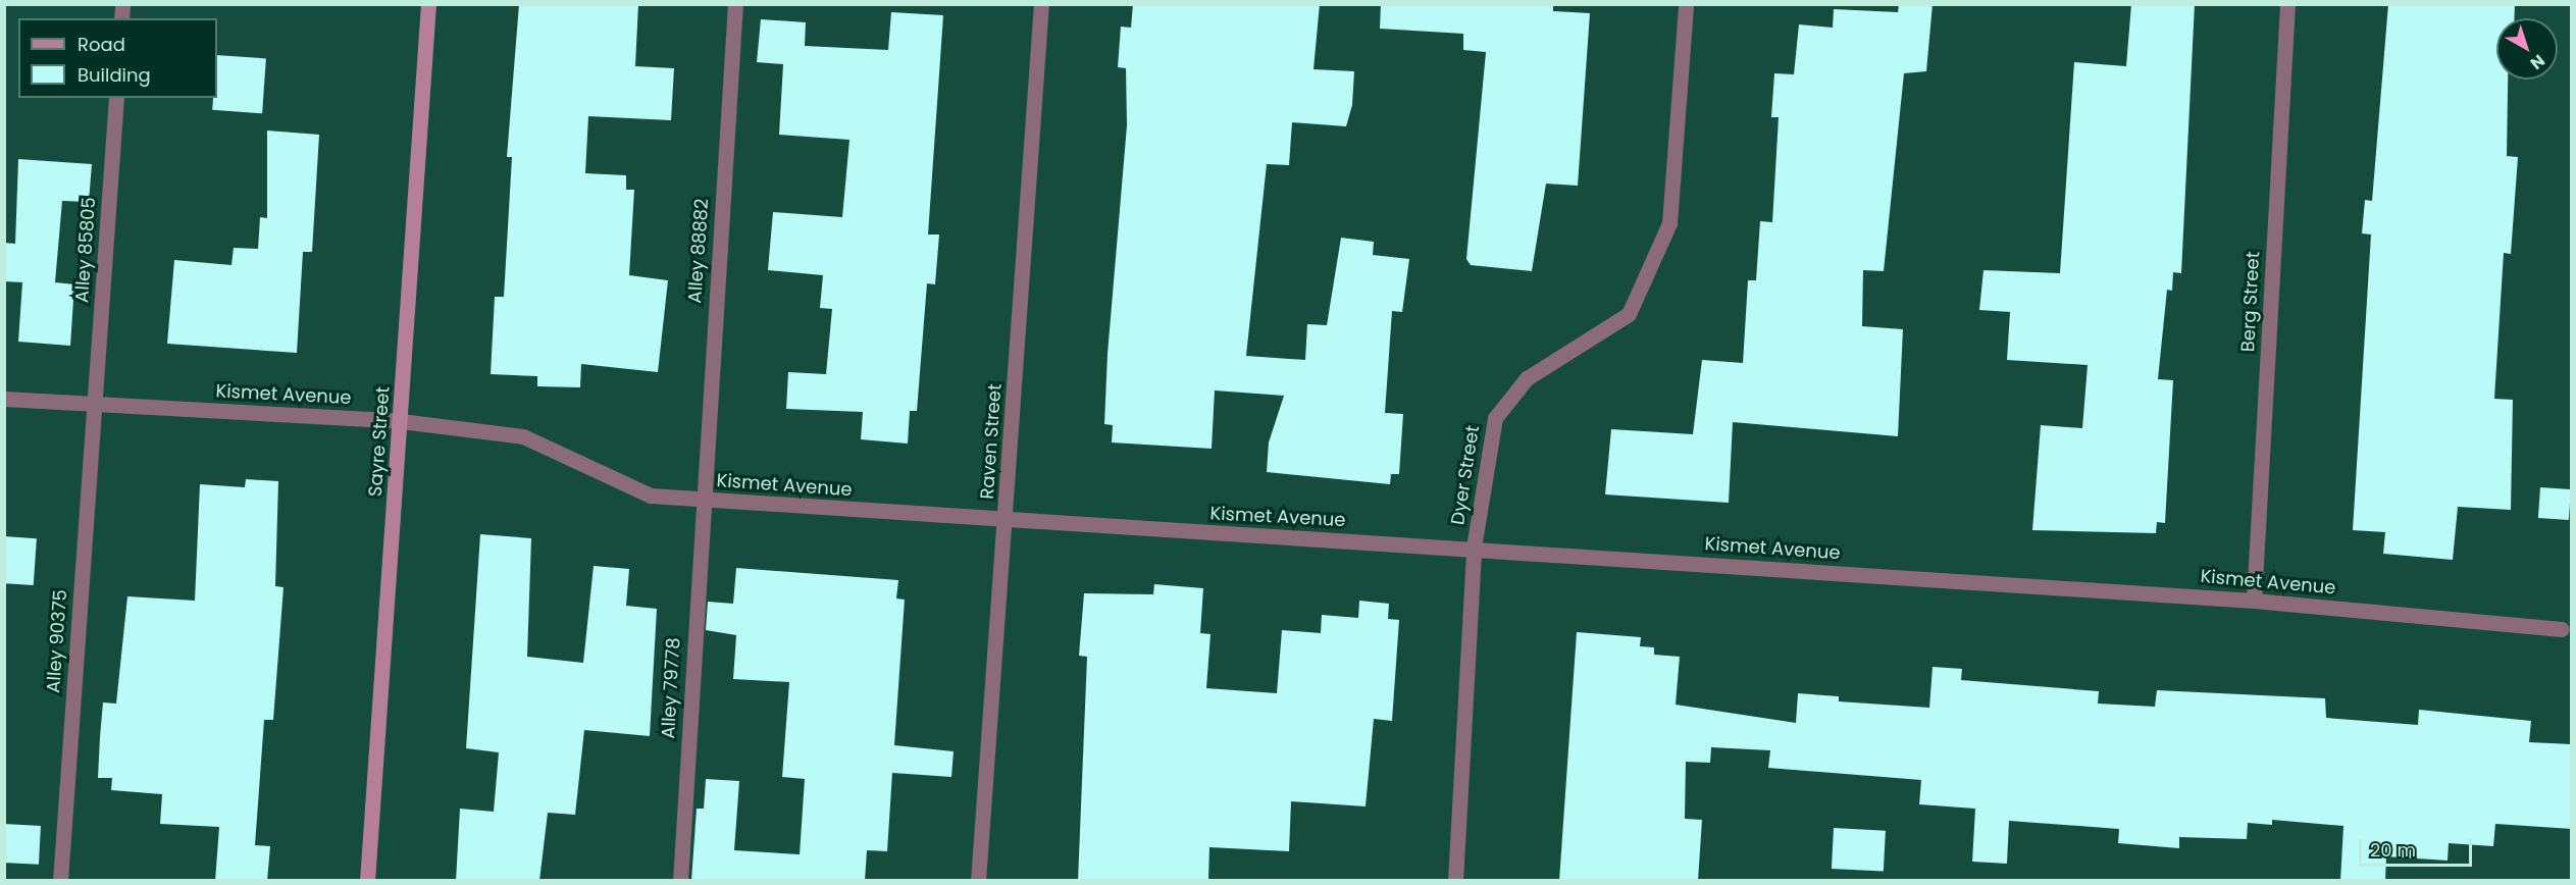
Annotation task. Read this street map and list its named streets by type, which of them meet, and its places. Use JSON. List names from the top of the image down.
{
  "streets": {
    "street": [
      "Alley 85805",
      "Alley 88882",
      "Berg Street",
      "Kismet Avenue",
      "Sayre Street",
      "Raven Street",
      "Dyer Street",
      "Alley 90375",
      "Alley 79778"
    ]
  },
  "crossings": [
    ["Alley 85805", "Kismet Avenue"],
    ["Alley 85805", "Alley 90375"],
    ["Alley 88882", "Kismet Avenue"],
    ["Alley 88882", "Alley 79778"],
    ["Berg Street", "Kismet Avenue"],
    ["Kismet Avenue", "Sayre Street"],
    ["Kismet Avenue", "Raven Street"],
    ["Kismet Avenue", "Dyer Street"],
    ["Kismet Avenue", "Alley 90375"],
    ["Kismet Avenue", "Alley 79778"]
  ],
  "legend": ["Road", "Building"],
  "scale_bar": "20 m",
  "north": "bottom right"
}
